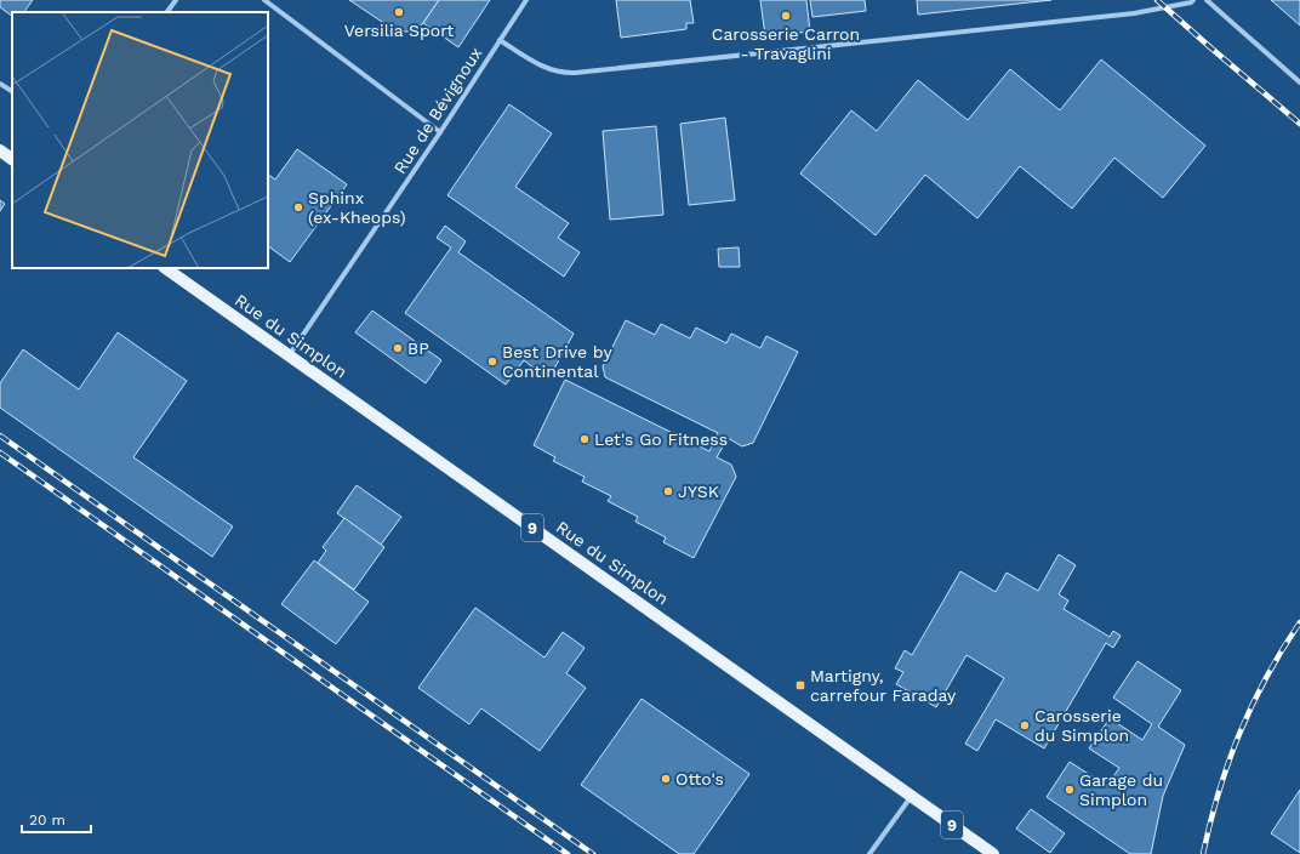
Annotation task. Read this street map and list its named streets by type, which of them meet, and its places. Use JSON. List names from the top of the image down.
{
  "streets": {
    "main road": ["Rue du Simplon", "9"],
    "street": ["Rue de Bévignoux"]
  },
  "crossings": [
    ["Rue de Bévignoux", "Rue du Simplon"]
  ],
  "places": {
    "other": [
      "Versilia Sport",
      "Carosserie Carron - Travaglini",
      "Sphinx (ex-Kheops)",
      "BP",
      "Best Drive by Continental",
      "Let's Go Fitness",
      "JYSK",
      "Carosserie du Simplon",
      "Otto's",
      "Garage du Simplon"
    ],
    "transit": ["Martigny, carrefour Faraday"]
  },
  "scale_bar": "20 m"
}
